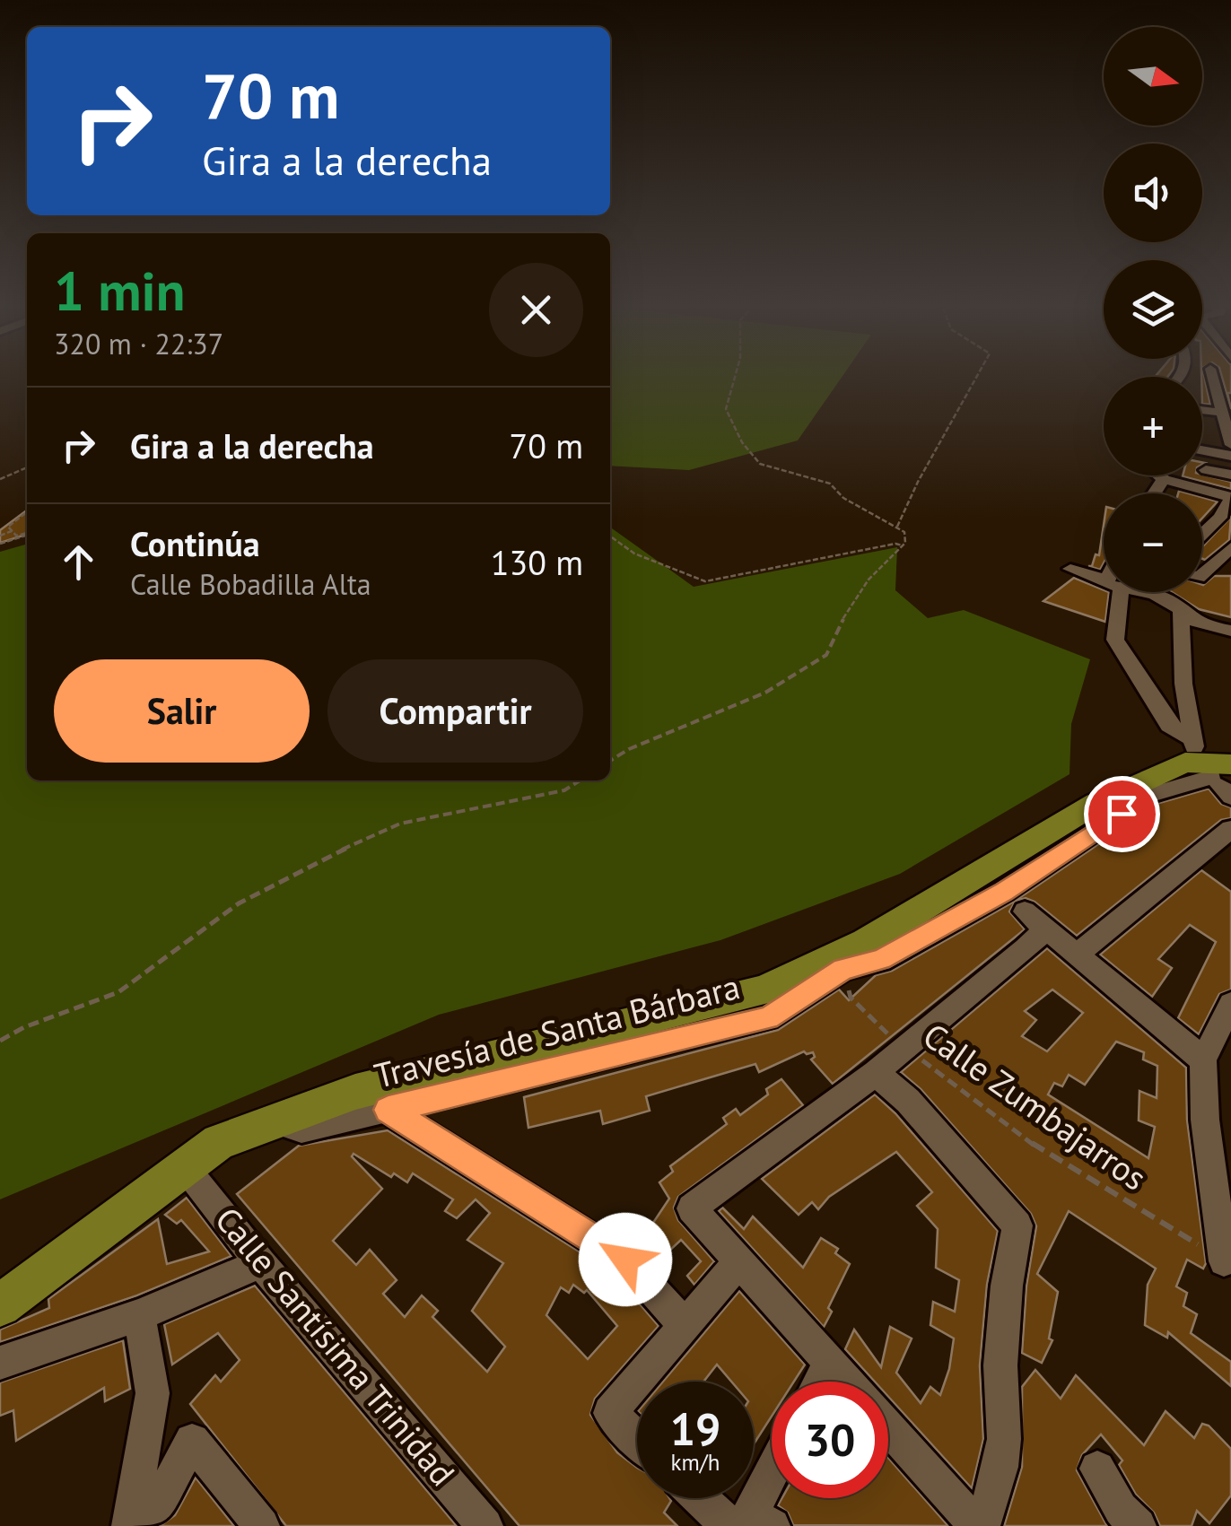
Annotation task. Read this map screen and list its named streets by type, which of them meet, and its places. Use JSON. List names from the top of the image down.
{
  "streets": {
    "street": ["Travesía de Santa Bárbara", "Calle Santísima Trinidad"],
    "path": ["Calle Zumbajarros"]
  },
  "crossings": [
    ["Travesía de Santa Bárbara", "Calle Zumbajarros"]
  ],
  "north": "right",
  "page": {
    "map_buttons": ["+", "−"],
    "turn": ["70 m", "Gira a la derecha"],
    "heading": ["1 min", "320 m · 22:37"],
    "list": [
      {
        "name": "Gira a la derecha",
        "value": "70 m"
      },
      {
        "name": "Continúa",
        "note": "Calle Bobadilla Alta",
        "value": "130 m"
      }
    ],
    "buttons": ["Salir", "Compartir"],
    "speed": "19 km/h",
    "limit": "30"
  }
}
